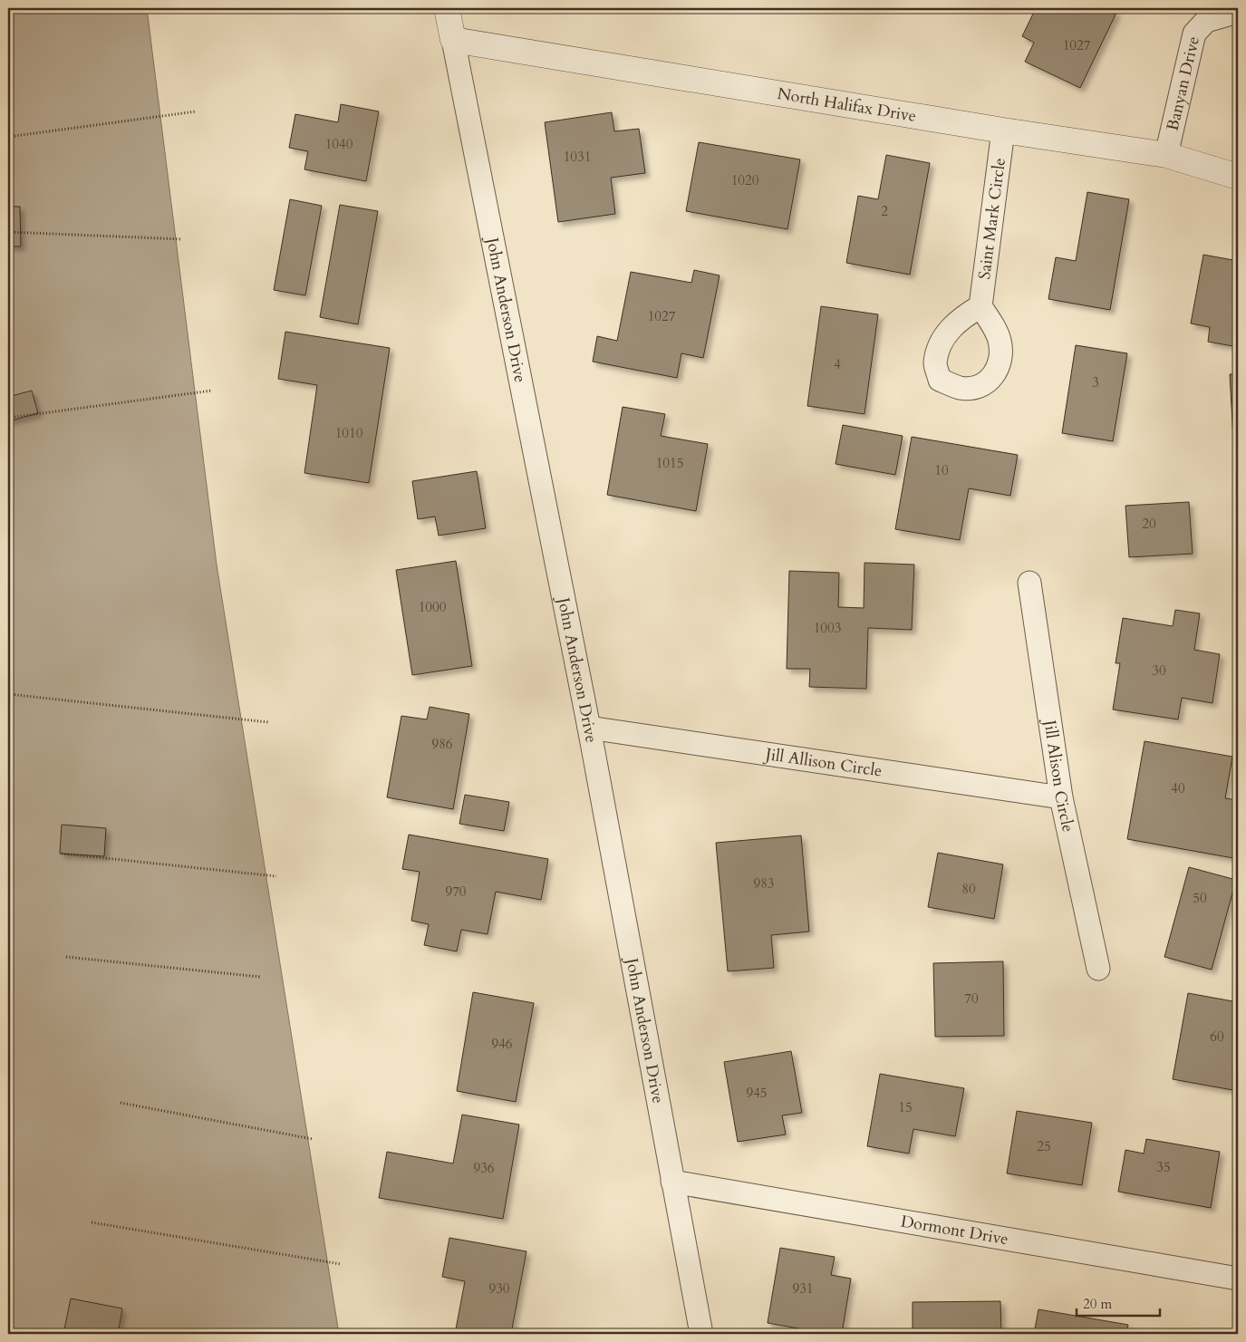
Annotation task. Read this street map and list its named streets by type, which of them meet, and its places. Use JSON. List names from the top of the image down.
{
  "streets": {
    "street": [
      "Banyan Drive",
      "North Halifax Drive",
      "Saint Mark Circle",
      "John Anderson Drive",
      "Jill Allison Circle",
      "Jill Alison Circle",
      "Dormont Drive"
    ]
  },
  "crossings": [
    ["Banyan Drive", "North Halifax Drive"],
    ["North Halifax Drive", "Saint Mark Circle"],
    ["North Halifax Drive", "John Anderson Drive"],
    ["John Anderson Drive", "Jill Allison Circle"],
    ["John Anderson Drive", "Dormont Drive"],
    ["Jill Allison Circle", "Jill Alison Circle"]
  ],
  "house_numbers": [
    "1027",
    "1040",
    "1031",
    "1020",
    "2",
    "1027",
    "4",
    "3",
    "1010",
    "1015",
    "10",
    "20",
    "1000",
    "1003",
    "30",
    "986",
    "40",
    "983",
    "80",
    "970",
    "50",
    "70",
    "60",
    "946",
    "945",
    "15",
    "25",
    "35",
    "936",
    "930",
    "931"
  ],
  "scale_bar": "20 m"
}
